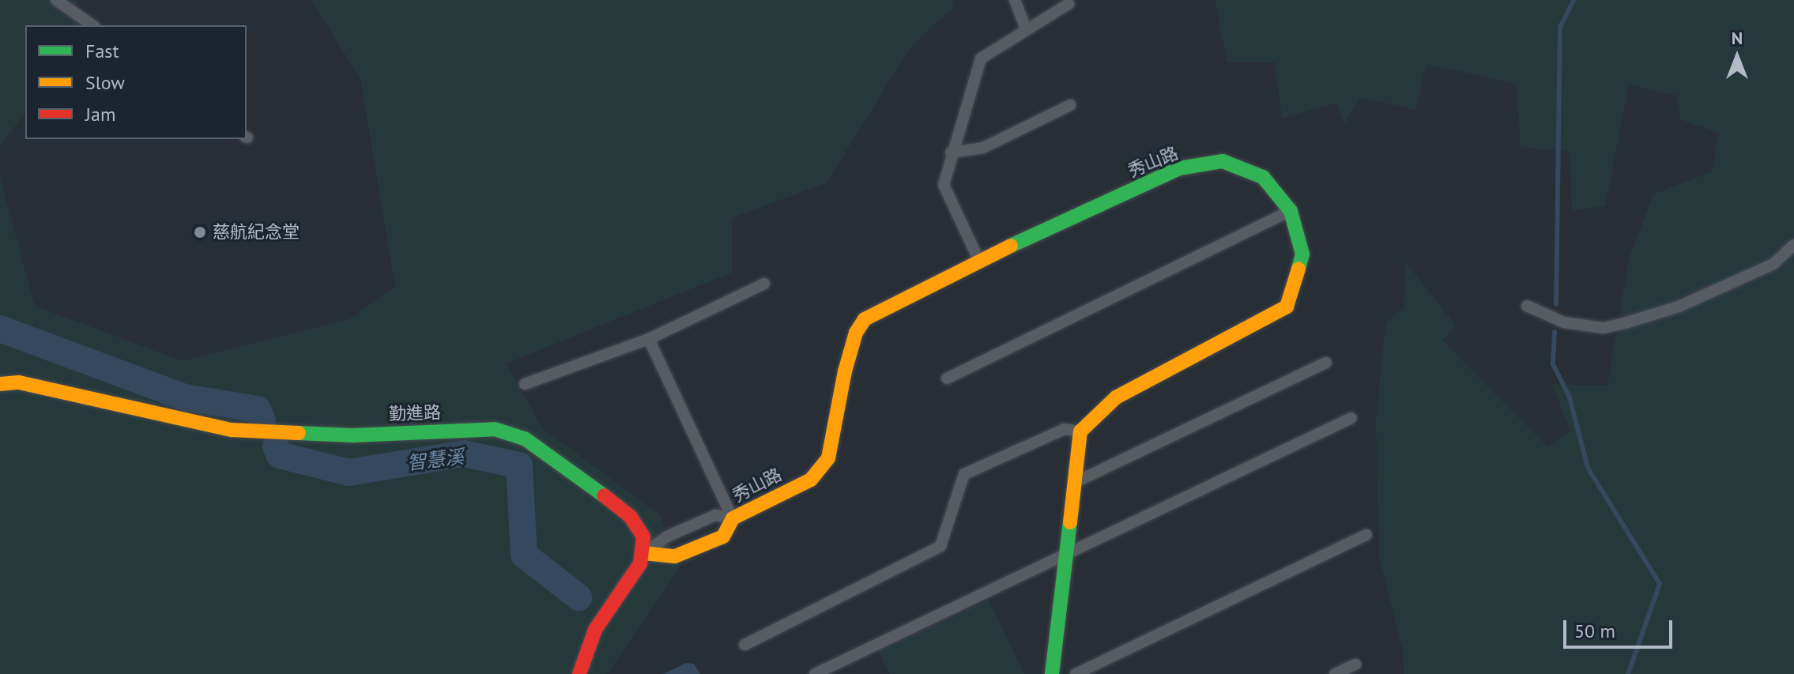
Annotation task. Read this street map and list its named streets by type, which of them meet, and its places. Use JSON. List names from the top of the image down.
{
  "streets": {
    "street": ["秀山路", "勤進路"]
  },
  "crossings": [
    ["秀山路", "勤進路"]
  ],
  "water": ["智慧溪"],
  "places": ["慈航紀念堂"],
  "legend": ["Fast", "Slow", "Jam"],
  "scale_bar": "50 m",
  "north": "top"
}
